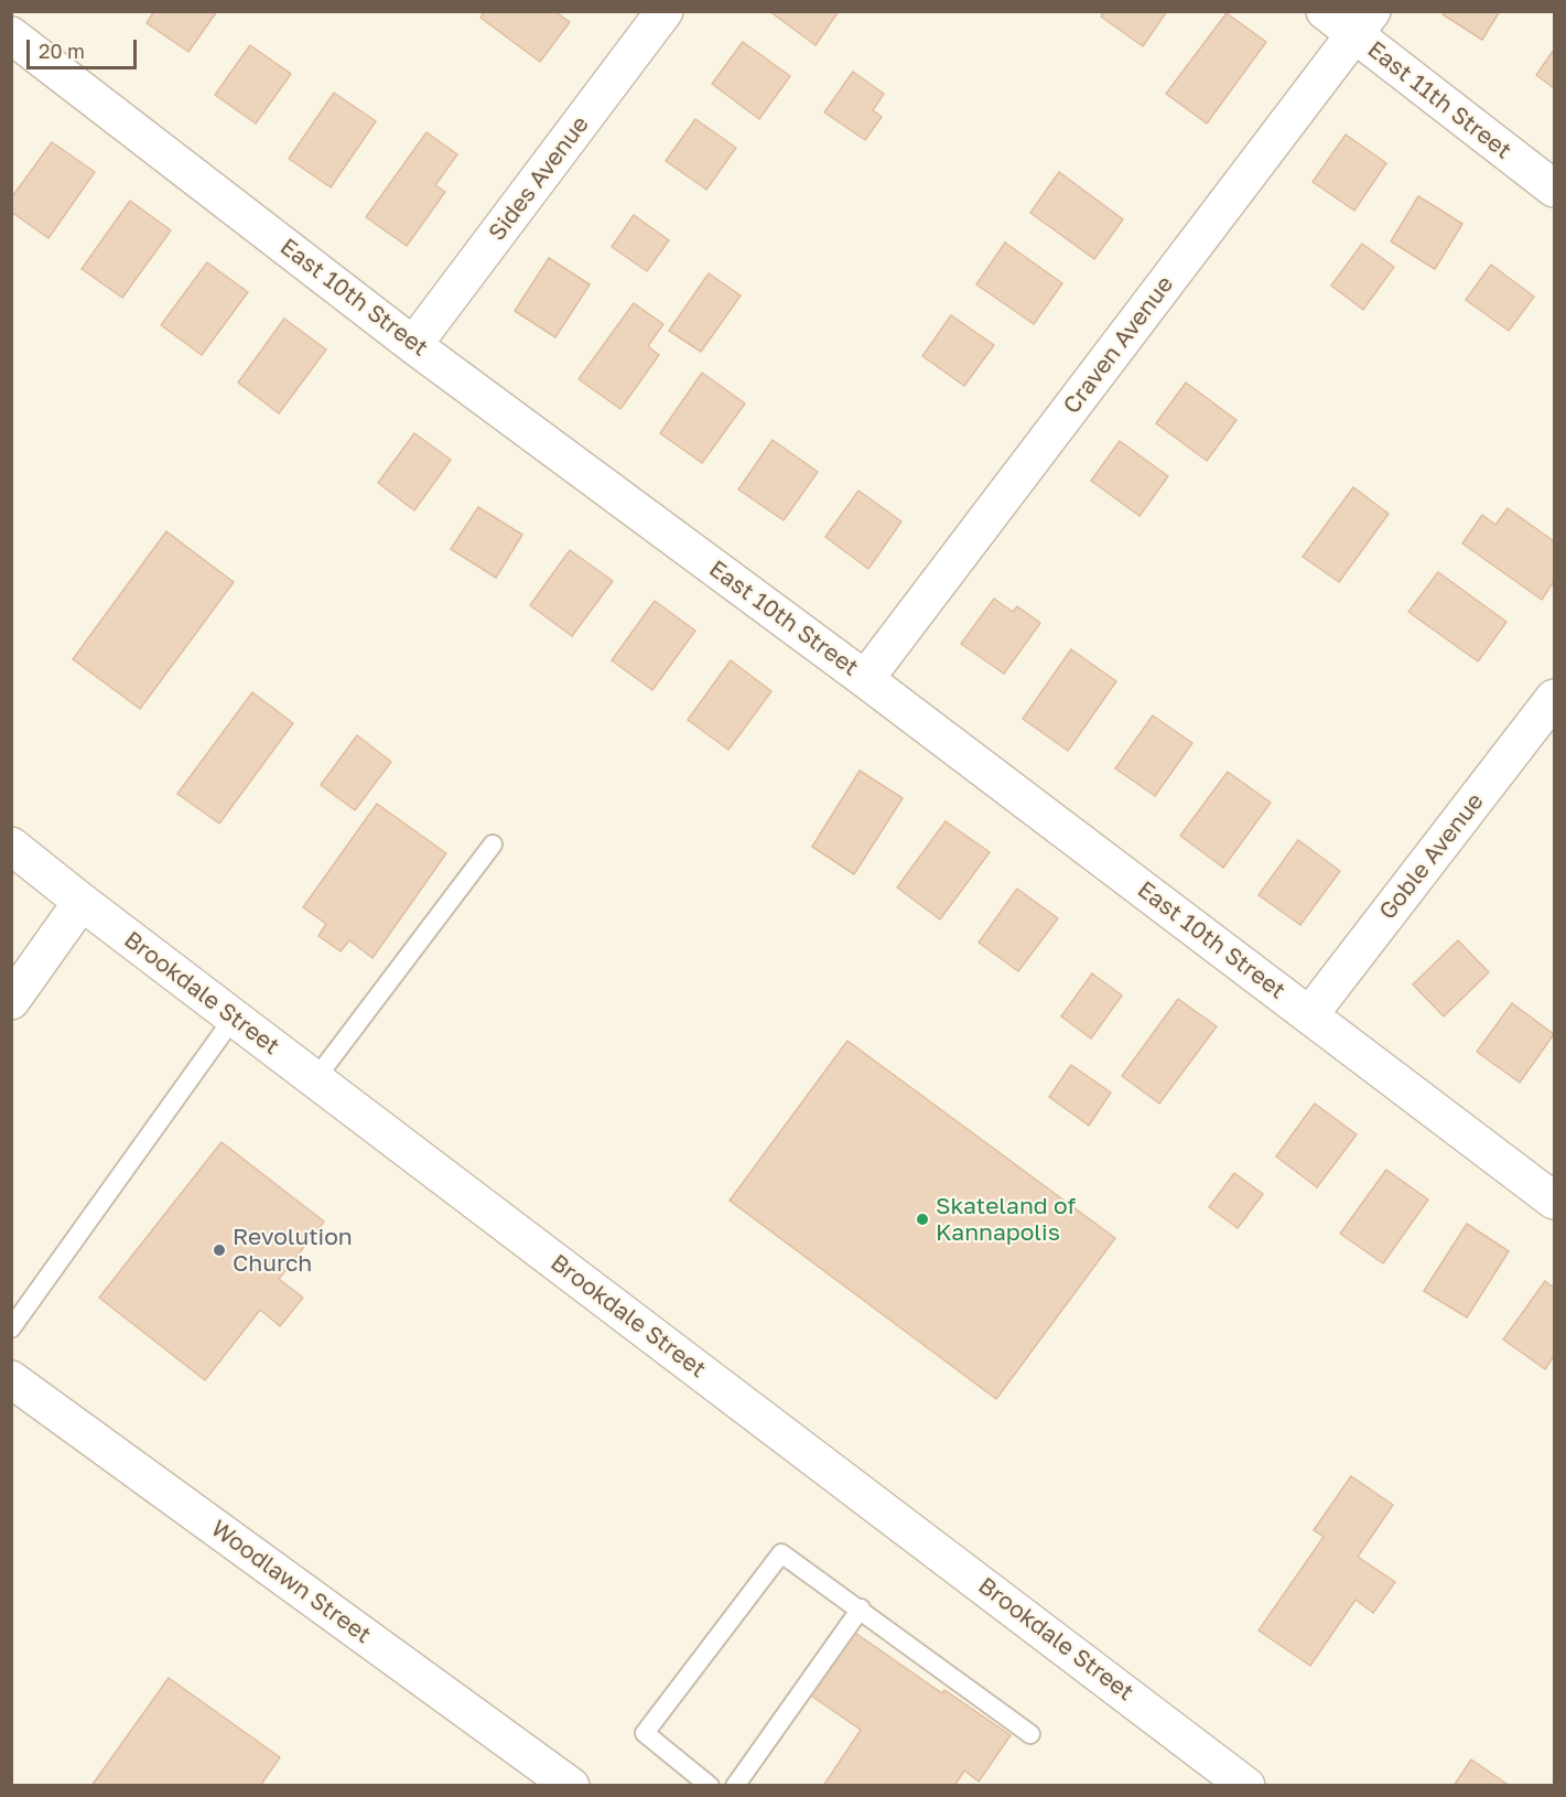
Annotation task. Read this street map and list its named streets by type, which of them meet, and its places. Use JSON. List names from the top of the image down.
{
  "streets": {
    "street": [
      "East 11th Street",
      "Sides Avenue",
      "East 10th Street",
      "Craven Avenue",
      "Goble Avenue",
      "Brookdale Street",
      "Woodlawn Street"
    ]
  },
  "crossings": [
    ["East 11th Street", "Craven Avenue"],
    ["Sides Avenue", "East 10th Street"],
    ["East 10th Street", "Craven Avenue"],
    ["East 10th Street", "Goble Avenue"]
  ],
  "places": ["Skateland of Kannapolis", "Revolution Church"],
  "scale_bar": "20 m"
}
